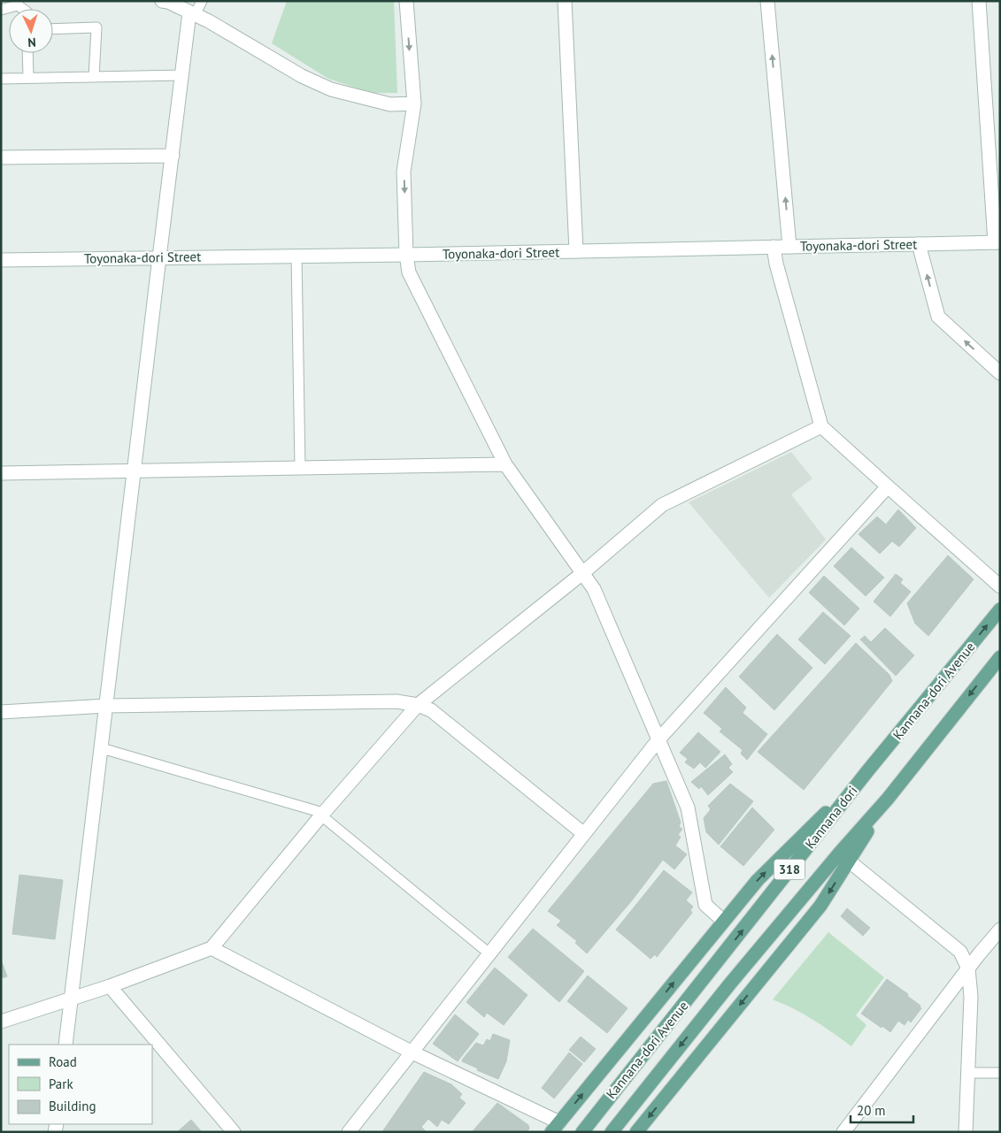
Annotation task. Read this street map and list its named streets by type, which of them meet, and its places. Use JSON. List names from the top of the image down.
{
  "streets": {
    "main road": ["Kannana-dori Avenue", "Kannana dori", "318"],
    "street": ["Toyonaka-dori Street"]
  },
  "crossings": [
    ["Kannana-dori Avenue", "Kannana dori"],
    ["Kannana-dori Avenue", "318"]
  ],
  "legend": ["Road", "Park", "Building"],
  "scale_bar": "20 m",
  "north": "bottom"
}
